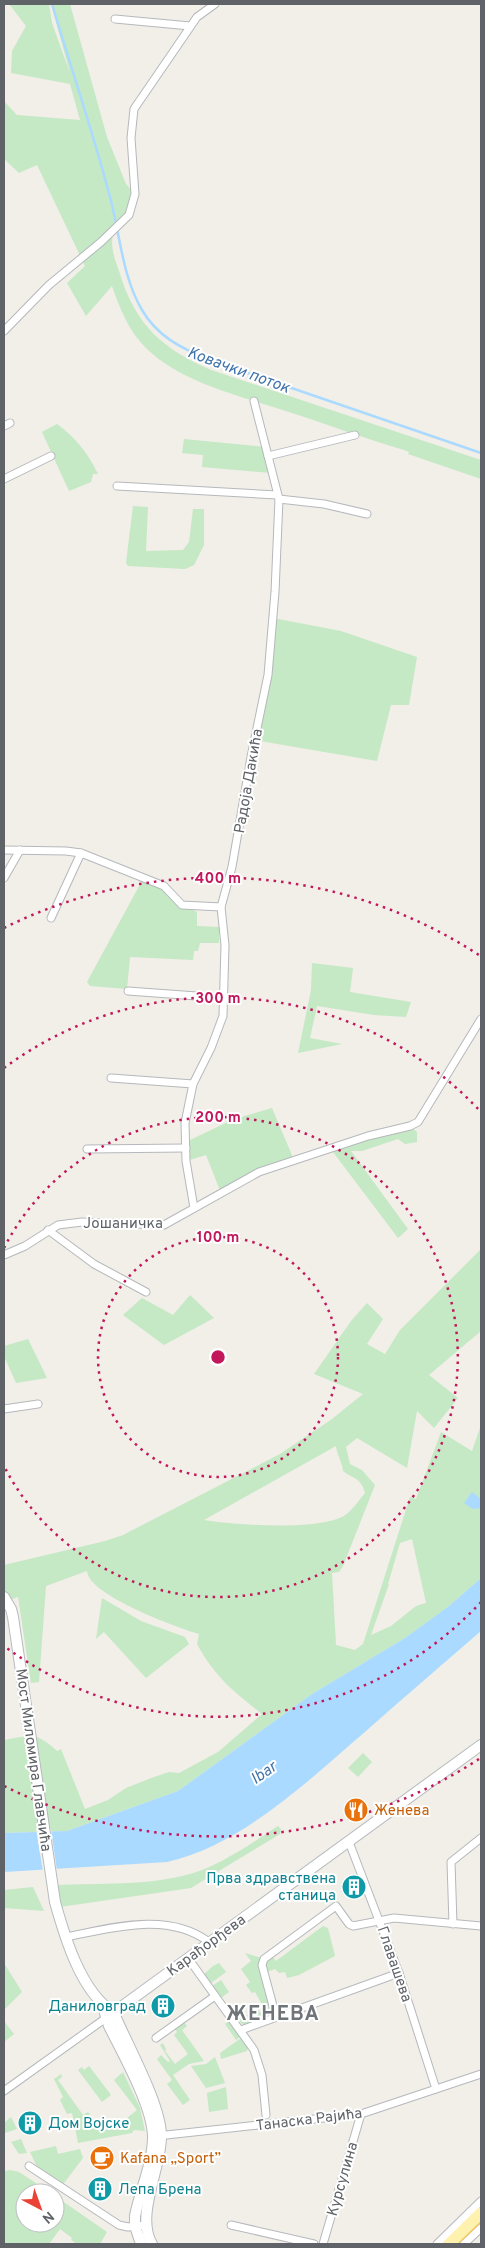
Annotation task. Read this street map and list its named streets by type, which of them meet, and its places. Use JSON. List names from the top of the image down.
{
  "streets": {
    "street": [
      "Радоја Дакића",
      "Јошаничка",
      "Мост Миломира Главчића",
      "Карађорђева",
      "Главашева",
      "Танаска Рајића",
      "Курсулина"
    ]
  },
  "crossings": [
    ["Мост Миломира Главчића", "Карађорђева"],
    ["Карађорђева", "Главашева"],
    ["Главашева", "Танаска Рајића"],
    ["Танаска Рајића", "Курсулина"]
  ],
  "districts": ["ЖЕНЕВА"],
  "water": ["Ковачки поток", "Ibar"],
  "places": {
    "restaurant": ["Женева"],
    "building": [
      "Прва здравствена станица",
      "Даниловград",
      "Дом Војске",
      "Лепа Брена"
    ],
    "cafe": ["Kafana „Sport”"]
  },
  "north": "bottom right",
  "rings": [
    "400 m",
    "300 m",
    "200 m",
    "100 m"
  ]
}
